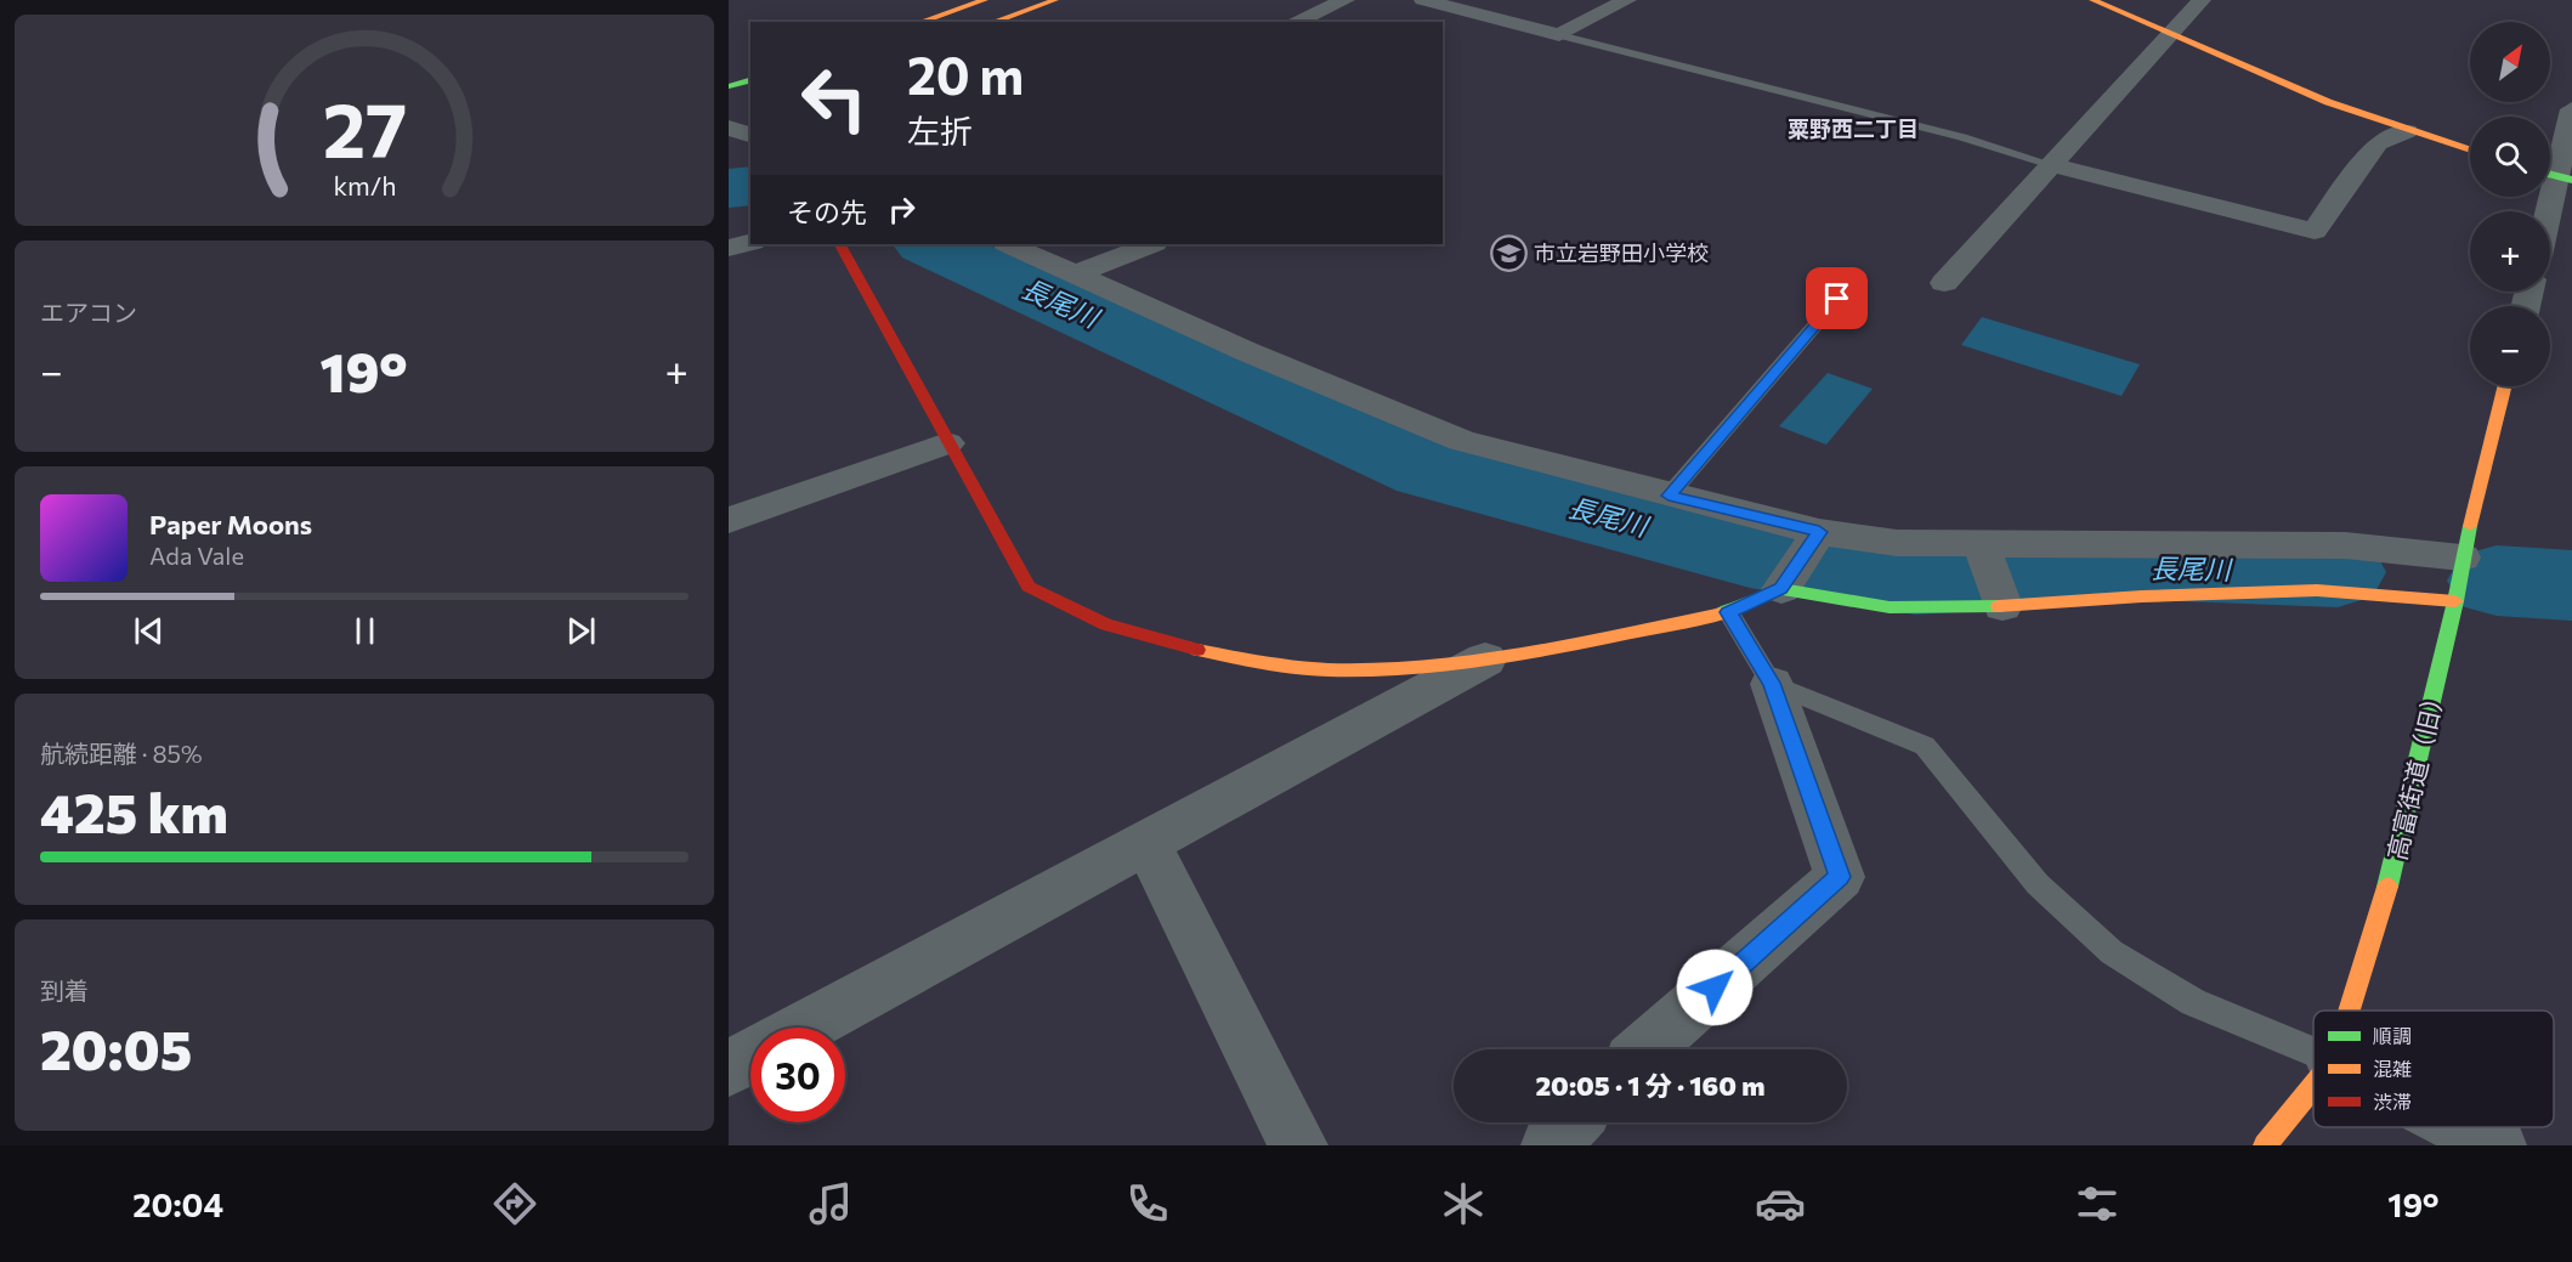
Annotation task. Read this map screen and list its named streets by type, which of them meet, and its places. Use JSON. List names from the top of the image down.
{
  "streets": {
    "main road": ["高富街道（旧）"]
  },
  "districts": ["粟野西二丁目"],
  "water": ["長尾川"],
  "places": {
    "school or university": ["市立岩野田小学校"]
  },
  "legend": ["順調", "混雑", "渋滞"],
  "north": "top right",
  "page": {
    "map_buttons": ["+", "−"],
    "turn": ["20 m", "左折"],
    "then": "その先",
    "tile": [
      "エアコン",
      ["航続距離 · 85%", "425 km"],
      ["到着", "20:05"]
    ],
    "heat": ["−", "19°", "+"],
    "song": ["Paper Moons", "Ada Vale"],
    "limit": "30",
    "trip": "20:05 · 1 分 · 160 m",
    "tabs": ["20:04", "19°"],
    "gauge": ["27", "km/h"]
  }
}
